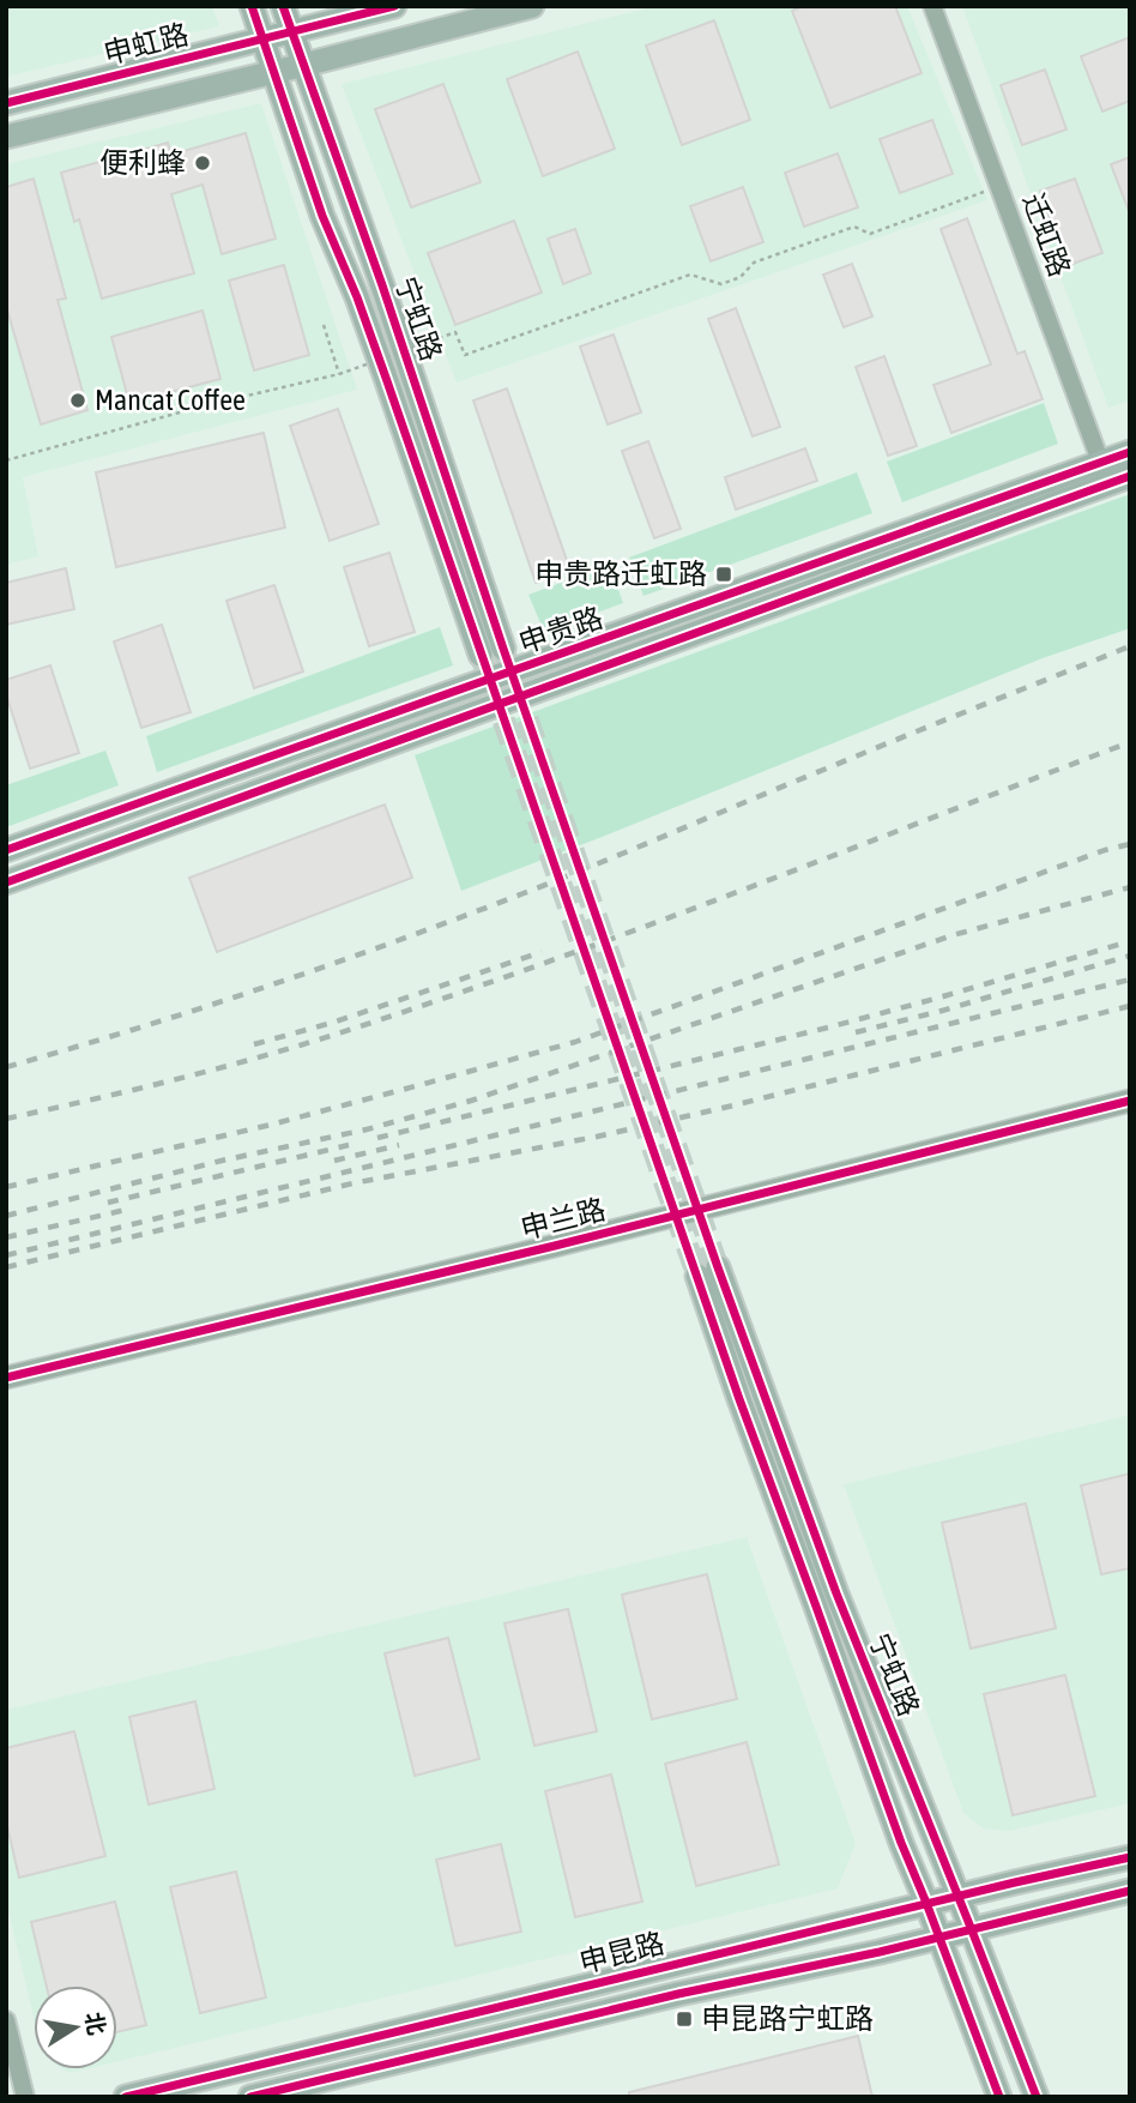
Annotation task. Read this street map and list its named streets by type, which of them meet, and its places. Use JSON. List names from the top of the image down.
{
  "streets": {
    "main road": [
      "申虹路",
      "宁虹路",
      "申贵路",
      "申昆路"
    ],
    "street": ["迁虹路", "申兰路"]
  },
  "crossings": [
    ["申虹路", "宁虹路"],
    ["迁虹路", "申贵路"],
    ["宁虹路", "申昆路"]
  ],
  "places": {
    "other": ["便利蜂", "Mancat Coffee"],
    "transit": ["申贵路迁虹路", "申昆路宁虹路"]
  },
  "north": "right"
}
